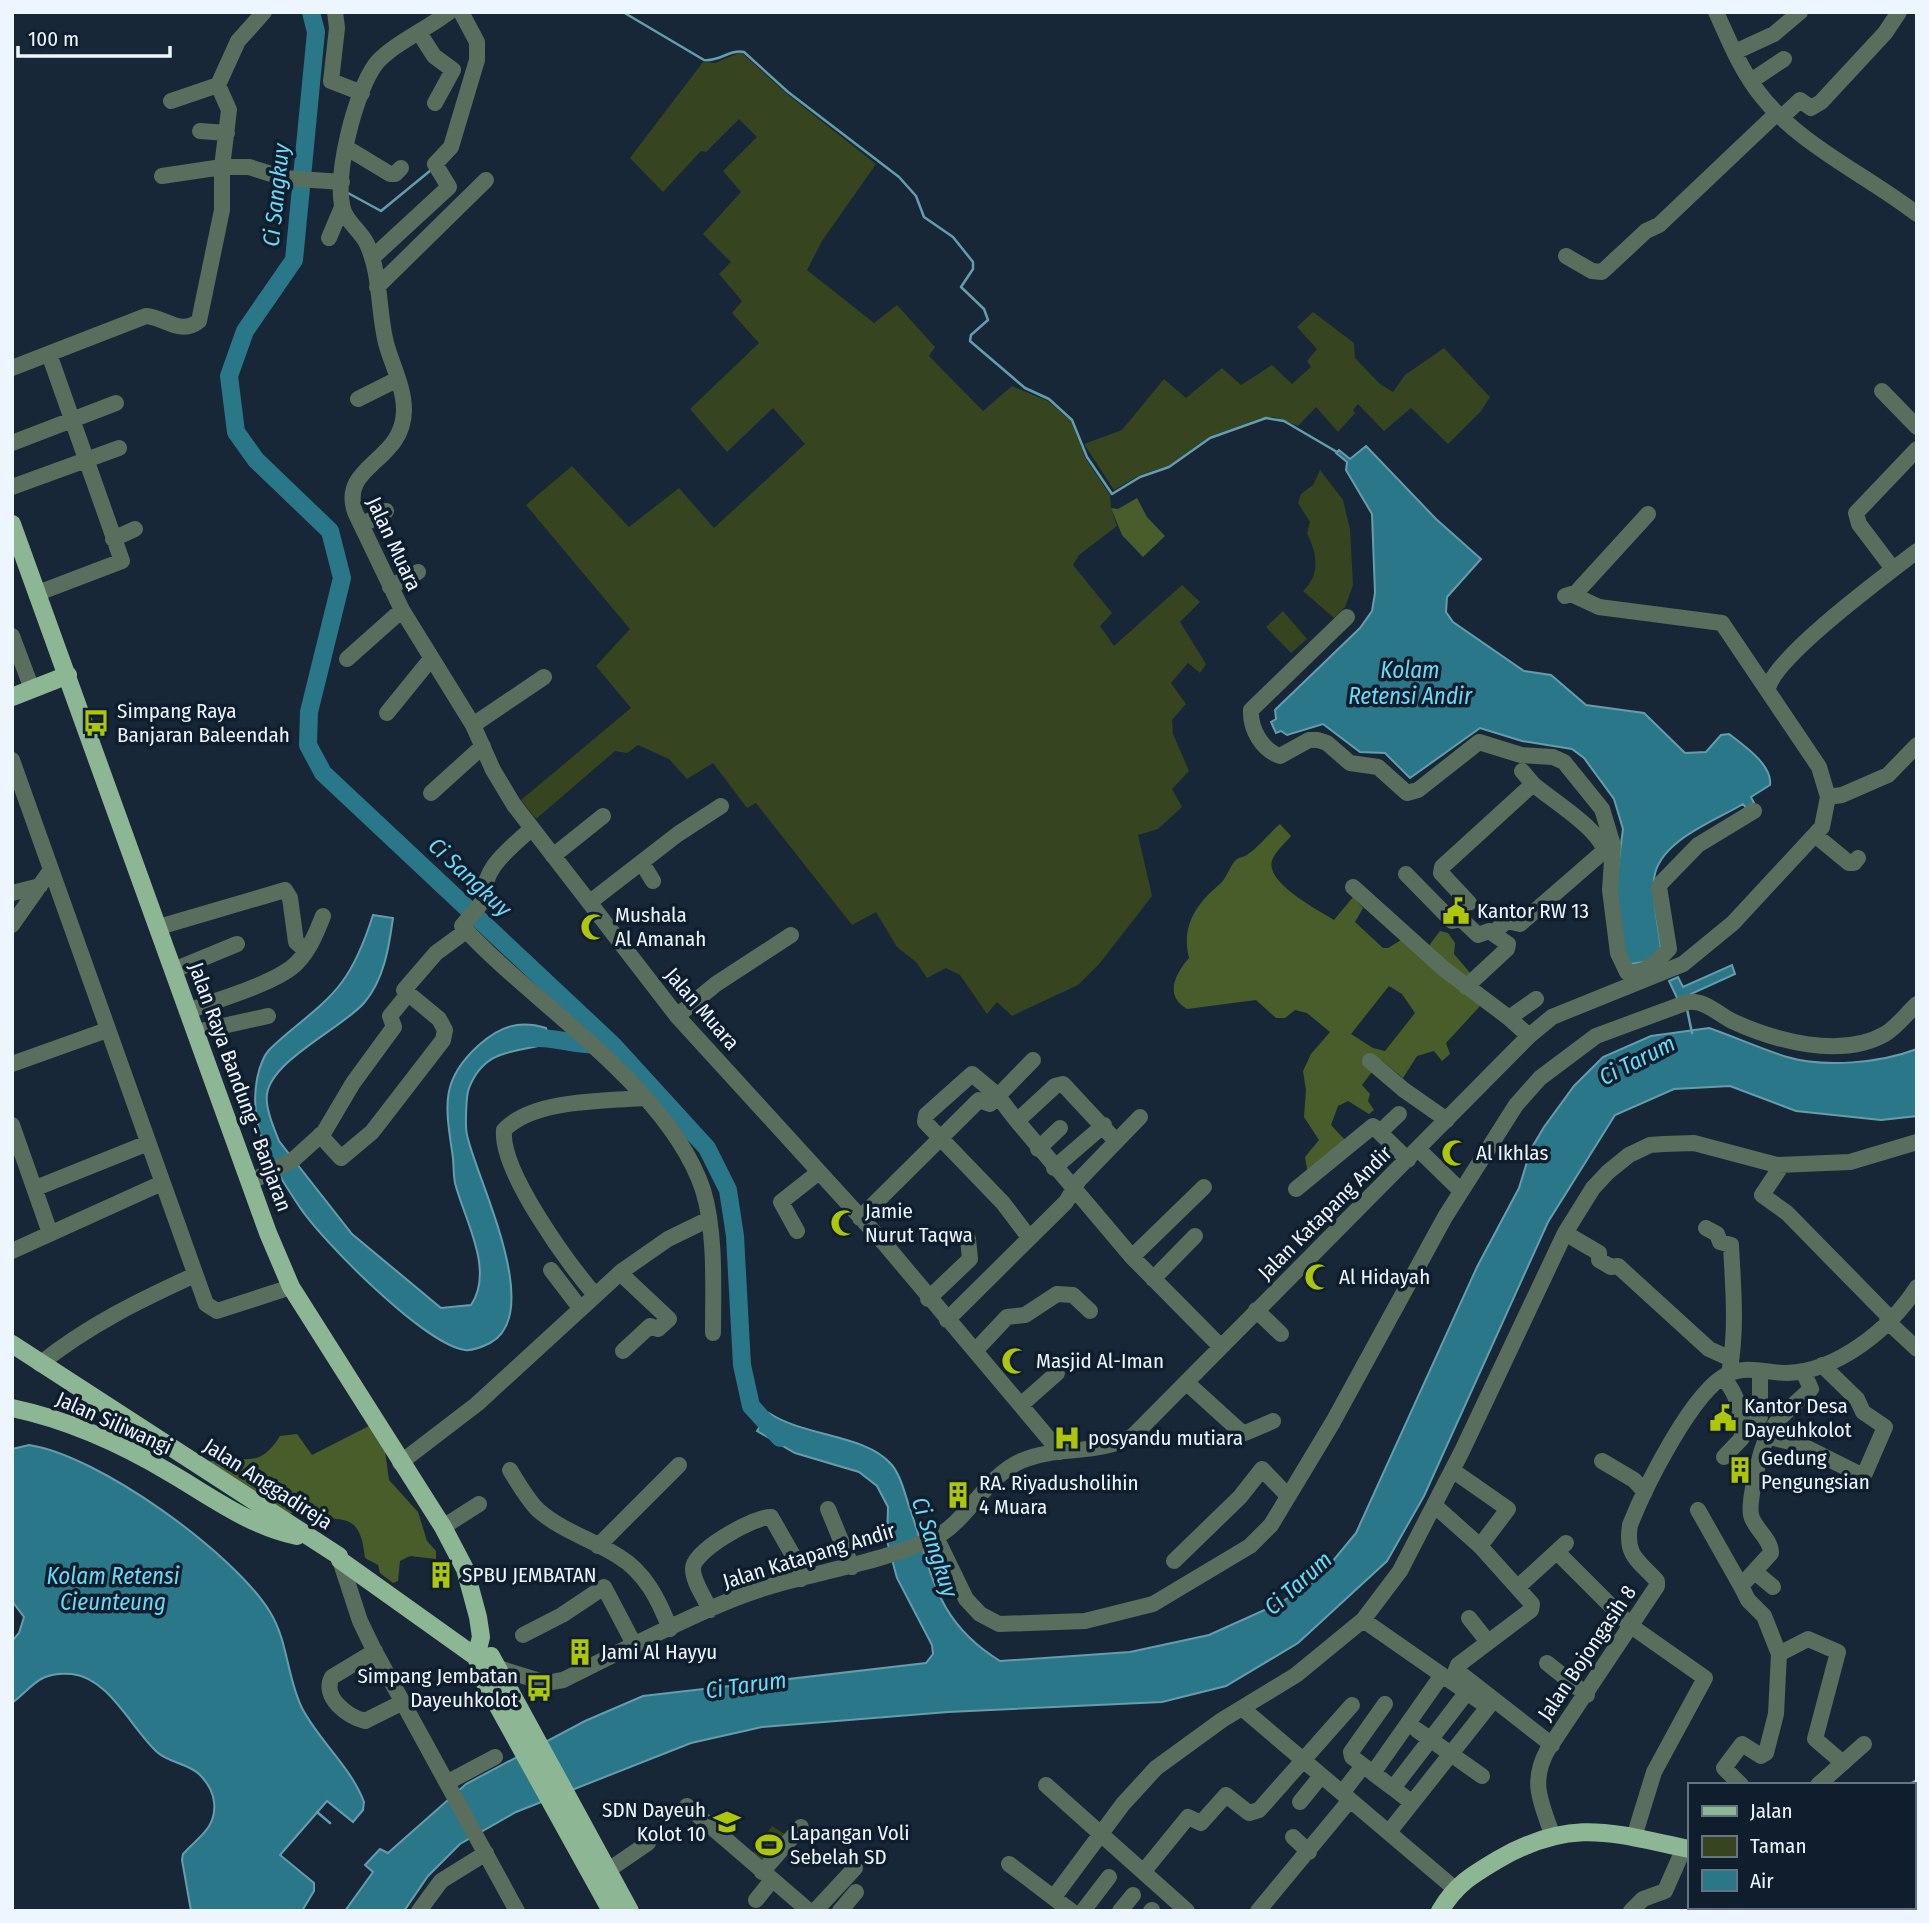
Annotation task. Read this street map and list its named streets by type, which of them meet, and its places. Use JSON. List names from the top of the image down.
{
  "streets": {
    "main road": ["Jalan Raya Bandung - Banjaran", "Jalan Siliwangi", "Jalan Anggadireja"],
    "street": ["Jalan Muara", "Jalan Katapang Andir", "Jalan Bojongasih 8"]
  },
  "crossings": [
    ["Jalan Muara", "Jalan Katapang Andir"],
    ["Jalan Raya Bandung - Banjaran", "Jalan Katapang Andir"],
    ["Jalan Raya Bandung - Banjaran", "Jalan Anggadireja"],
    ["Jalan Katapang Andir", "Jalan Anggadireja"],
    ["Jalan Siliwangi", "Jalan Anggadireja"]
  ],
  "water": [
    "Ci Sangkuy",
    "Kolam Retensi Andir",
    "Ci Tarum",
    "Kolam Retensi Cieunteung"
  ],
  "places": {
    "bus stop": ["Simpang Raya Banjaran Baleendah", "Simpang Jembatan Dayeuhkolot"],
    "public building": ["Kantor RW 13", "Kantor Desa Dayeuhkolot"],
    "mosque": [
      "Mushala Al Amanah",
      "Al Ikhlas",
      "Jamie Nurut Taqwa",
      "Al Hidayah",
      "Masjid Al-Iman"
    ],
    "hospital": ["posyandu mutiara"],
    "building": [
      "Gedung Pengungsian",
      "RA. Riyadusholihin 4 Muara",
      "SPBU JEMBATAN",
      "Jami Al Hayyu"
    ],
    "school or university": ["SDN Dayeuh Kolot 10"],
    "sports": ["Lapangan Voli Sebelah SD"]
  },
  "legend": ["Jalan", "Taman", "Air"],
  "scale_bar": "100 m"
}
